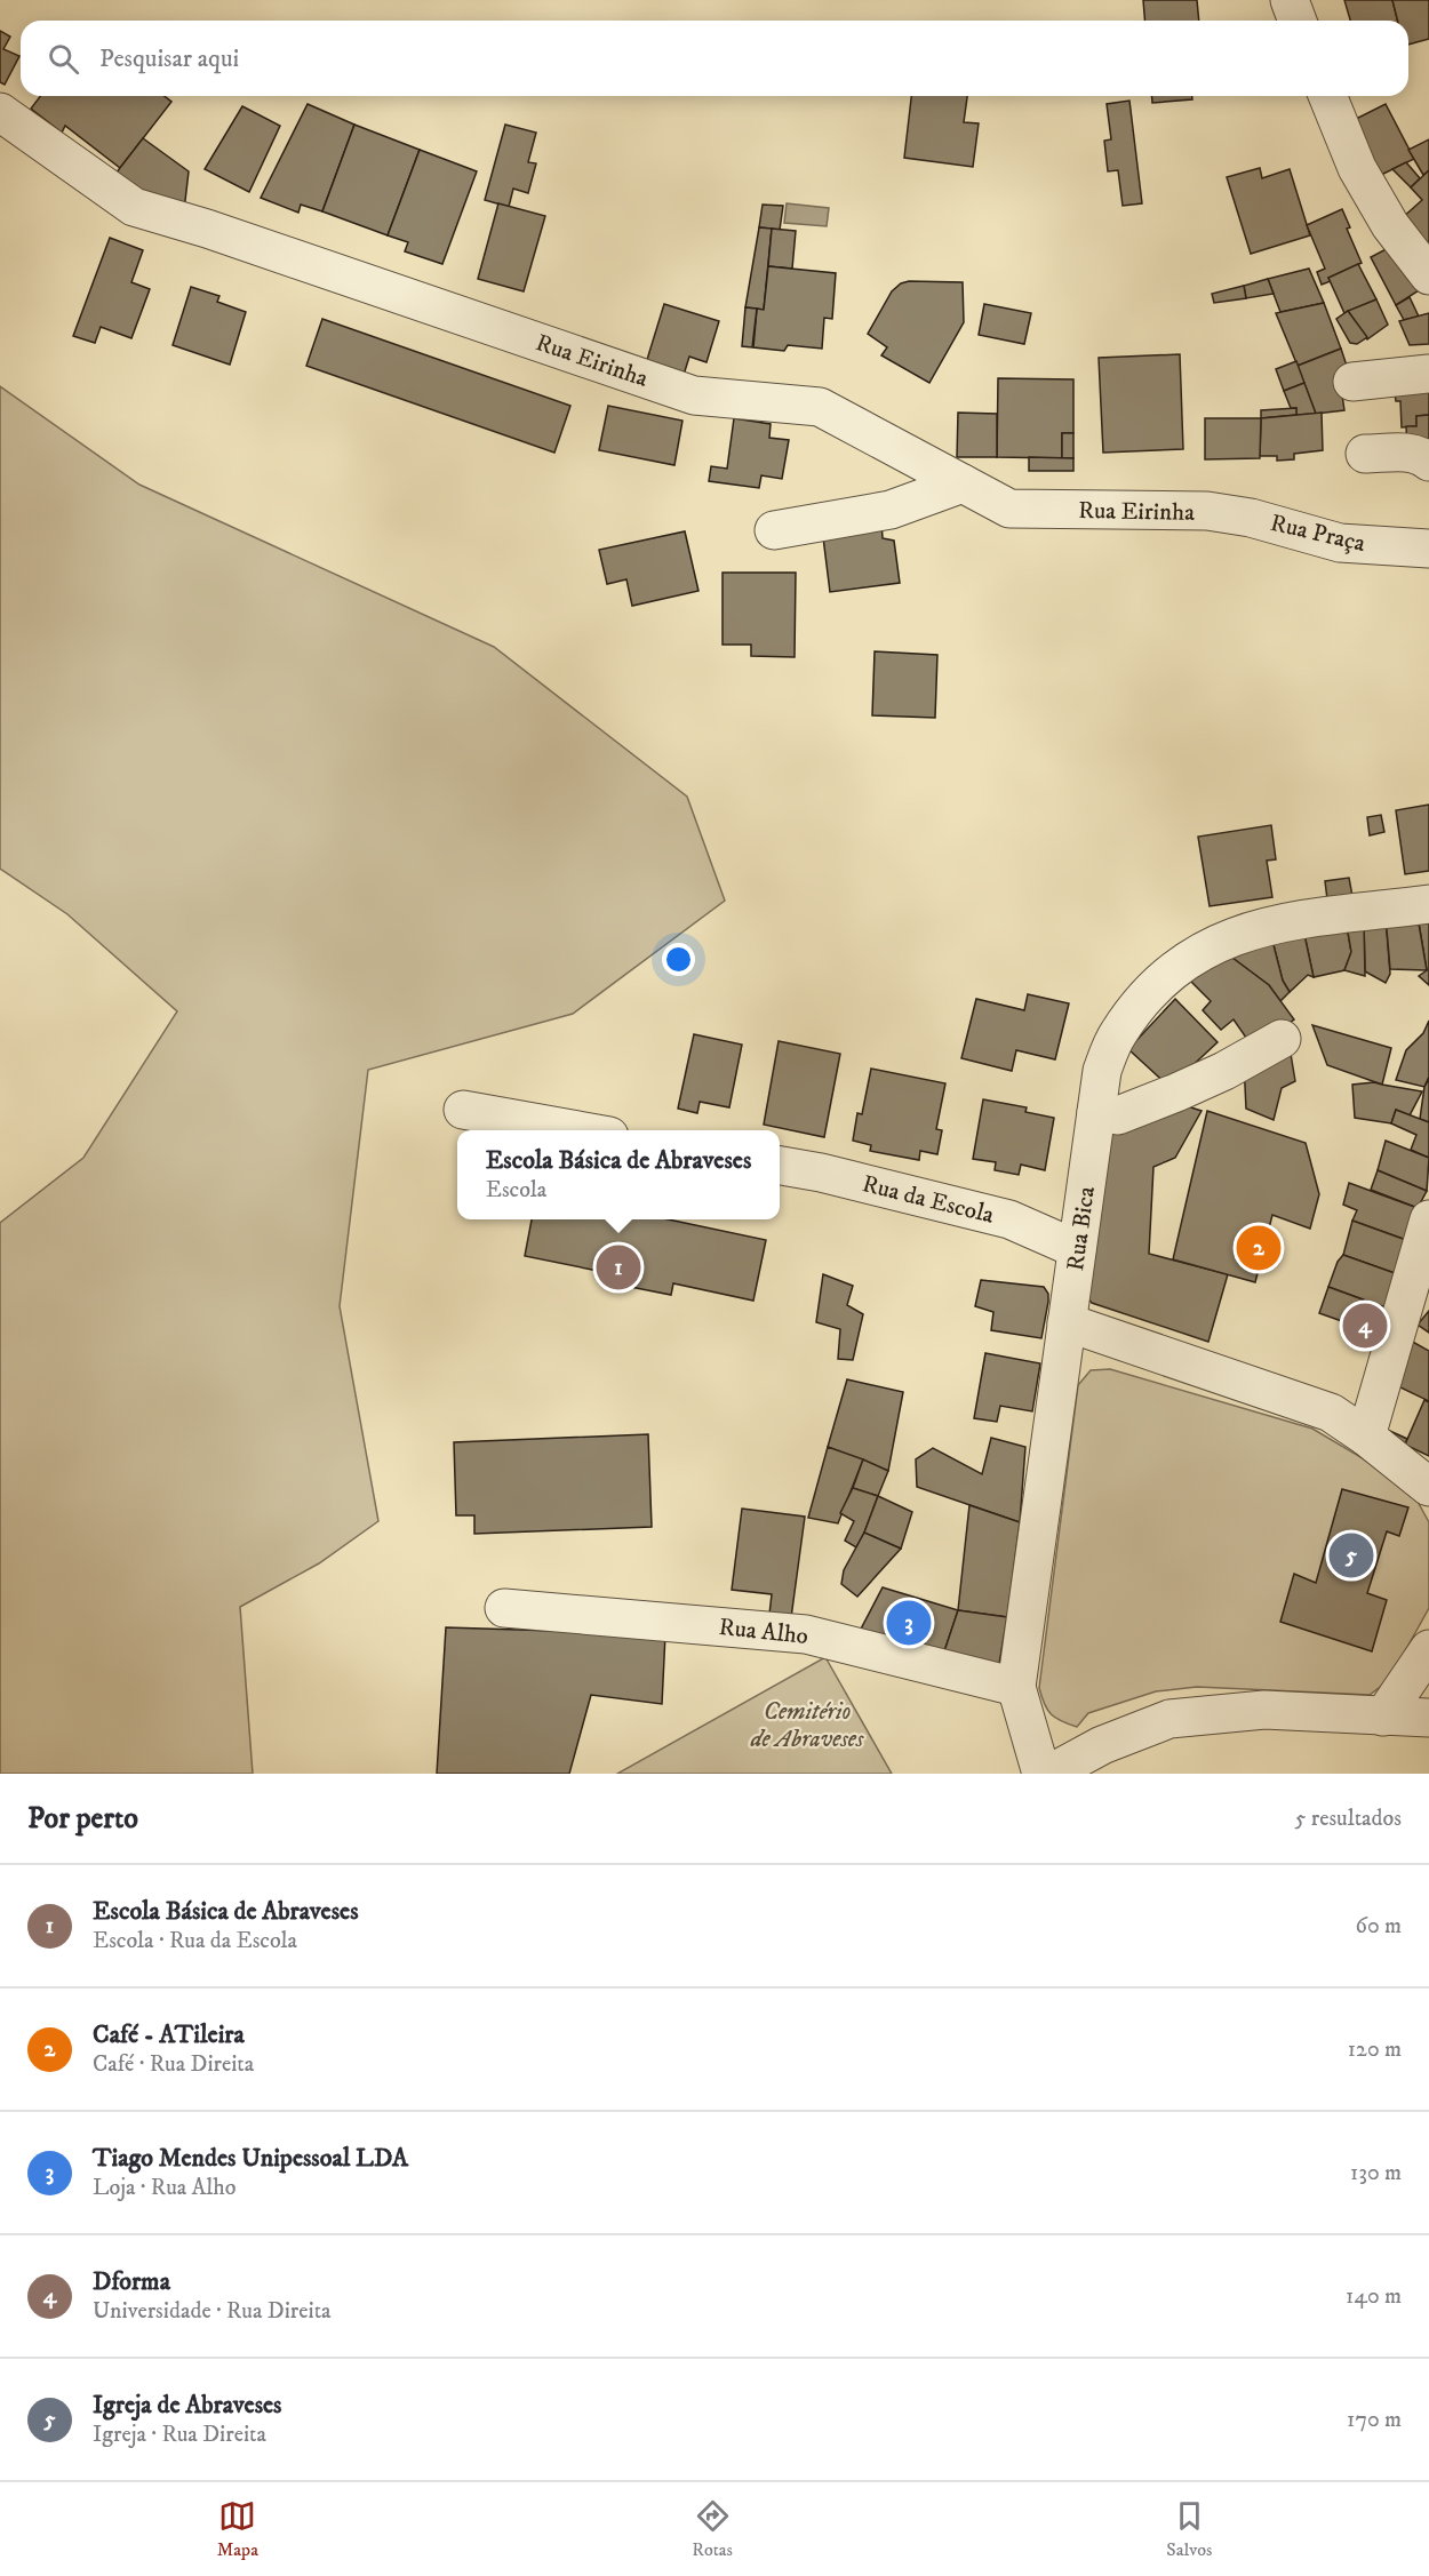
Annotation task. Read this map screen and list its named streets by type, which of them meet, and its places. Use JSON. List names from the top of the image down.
{
  "streets": {
    "street": [
      "Rua Eirinha",
      "Rua Praça",
      "Rua da Escola",
      "Rua Bica",
      "Rua Alho"
    ]
  },
  "crossings": [
    ["Rua Eirinha", "Rua Praça"],
    ["Rua da Escola", "Rua Bica"],
    ["Rua Bica", "Rua Alho"]
  ],
  "parks": ["Cemitério de Abraveses"],
  "page": {
    "search": "Pesquisar aqui",
    "popup": ["Escola Básica de Abraveses", "Escola"],
    "pins": [
      "2",
      "1",
      "4",
      "5",
      "3"
    ],
    "heading": ["Por perto", "5 resultados"],
    "list": [
      {
        "mark": "1",
        "name": "Escola Básica de Abraveses",
        "note": "Escola · Rua da Escola",
        "value": "60 m"
      },
      {
        "mark": "2",
        "name": "Café - ATileira",
        "note": "Café · Rua Direita",
        "value": "120 m"
      },
      {
        "mark": "3",
        "name": "Tiago Mendes Unipessoal LDA",
        "note": "Loja · Rua Alho",
        "value": "130 m"
      },
      {
        "mark": "4",
        "name": "Dforma",
        "note": "Universidade · Rua Direita",
        "value": "140 m"
      },
      {
        "mark": "5",
        "name": "Igreja de Abraveses",
        "note": "Igreja · Rua Direita",
        "value": "170 m"
      }
    ],
    "nav": ["Mapa", "Rotas", "Salvos"]
  }
}
